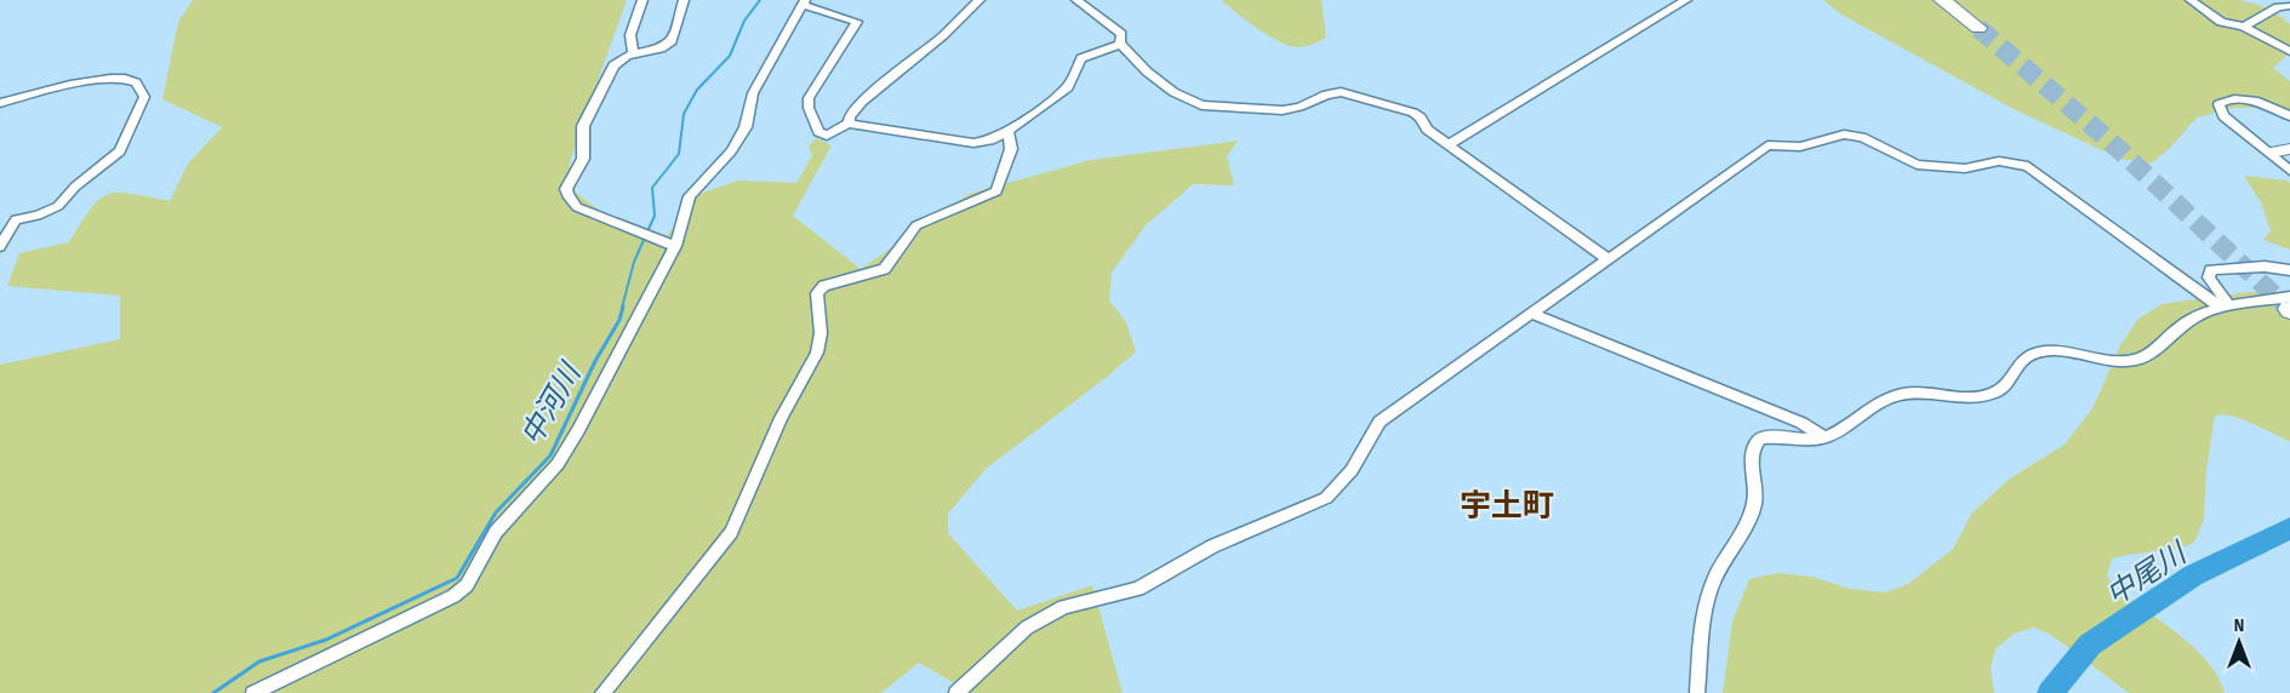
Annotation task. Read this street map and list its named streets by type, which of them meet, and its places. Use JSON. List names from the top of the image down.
{
  "districts": ["宇土町"],
  "water": ["中河川", "中尾川"],
  "north": "top"
}
